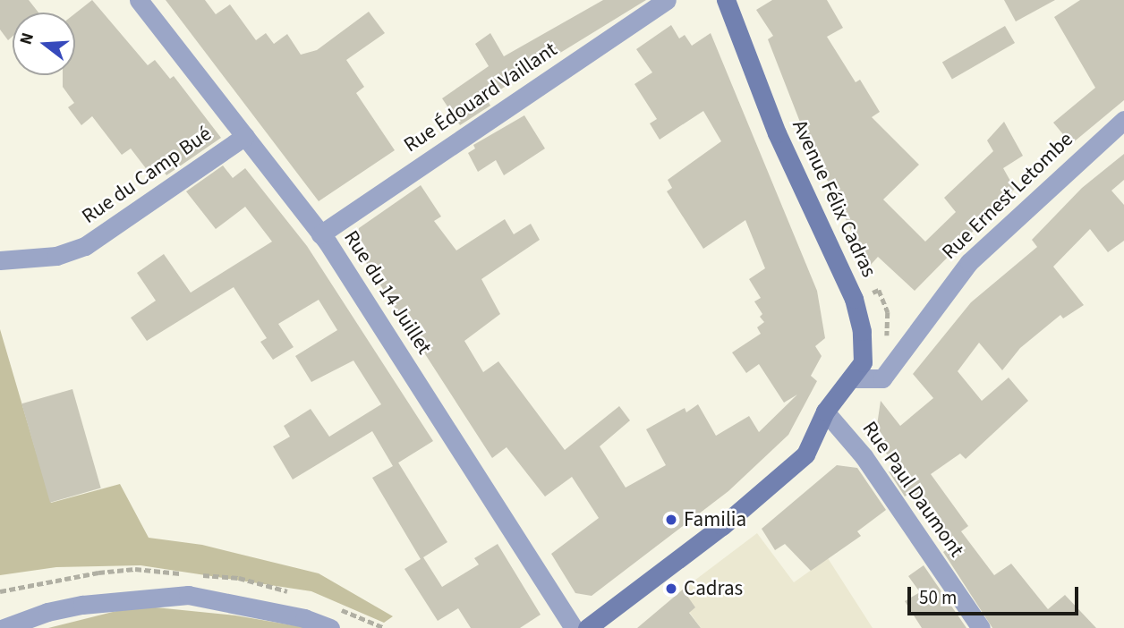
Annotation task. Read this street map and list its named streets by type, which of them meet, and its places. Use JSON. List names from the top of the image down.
{
  "streets": {
    "street": [
      "Rue Édouard Vaillant",
      "Rue du Camp Bué",
      "Rue Ernest Letombe",
      "Avenue Félix Cadras",
      "Rue du 14 Juillet",
      "Rue Paul Daumont"
    ]
  },
  "crossings": [
    ["Rue Édouard Vaillant", "Rue du 14 Juillet"],
    ["Rue du Camp Bué", "Rue du 14 Juillet"],
    ["Rue Ernest Letombe", "Avenue Félix Cadras"],
    ["Avenue Félix Cadras", "Rue Paul Daumont"]
  ],
  "places": ["Familia", "Cadras"],
  "scale_bar": "50 m",
  "north": "left"
}
